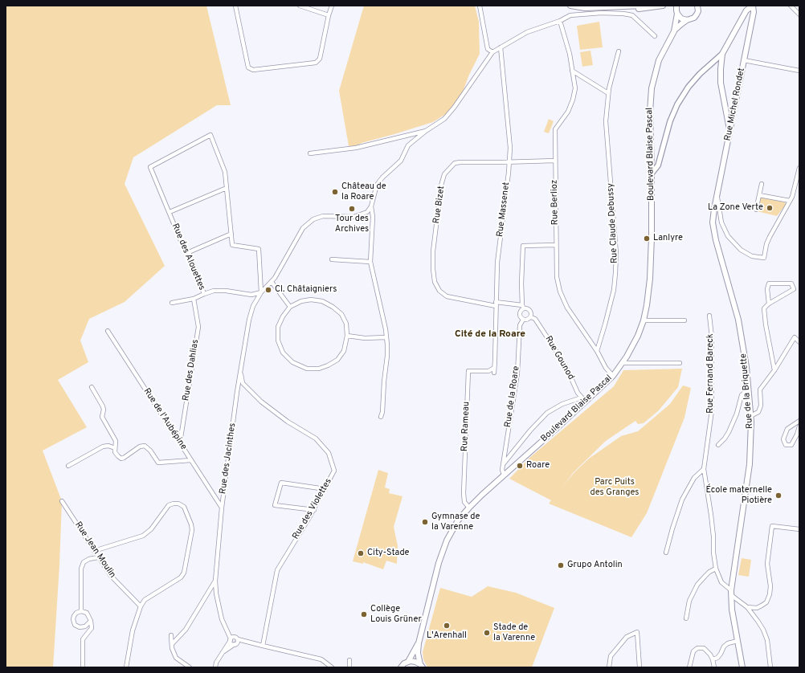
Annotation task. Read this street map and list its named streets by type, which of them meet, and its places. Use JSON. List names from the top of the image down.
{
  "streets": {
    "main road": ["Rue Michel Rondet", "Boulevard Blaise Pascal", "Rue de la Briquette"],
    "street": [
      "Rue Berlioz",
      "Rue Bizet",
      "Rue Massenet",
      "Rue Claude Debussy",
      "Rue des Alouettes",
      "Rue Gounod",
      "Rue des Dahlias",
      "Rue Fernand Bareck",
      "Rue de la Roare",
      "Rue de l'Aubépine",
      "Rue Rameau",
      "Rue des Jacinthes",
      "Rue des Violettes",
      "Rue Jean Moulin"
    ]
  },
  "crossings": [
    ["Rue Michel Rondet", "Rue de la Briquette"],
    ["Boulevard Blaise Pascal", "Rue Berlioz"],
    ["Boulevard Blaise Pascal", "Rue Gounod"],
    ["Boulevard Blaise Pascal", "Rue de la Roare"],
    ["Boulevard Blaise Pascal", "Rue Rameau"],
    ["Rue Berlioz", "Rue Bizet"],
    ["Rue Berlioz", "Rue Claude Debussy"],
    ["Rue Berlioz", "Rue de la Roare"],
    ["Rue Bizet", "Rue Massenet"],
    ["Rue Bizet", "Rue Gounod"],
    ["Rue Bizet", "Rue de la Roare"],
    ["Rue Massenet", "Rue Rameau"],
    ["Rue des Alouettes", "Rue des Jacinthes"],
    ["Rue Gounod", "Rue de la Roare"],
    ["Rue des Dahlias", "Rue de l'Aubépine"],
    ["Rue Fernand Bareck", "Rue de la Briquette"],
    ["Rue de l'Aubépine", "Rue des Jacinthes"],
    ["Rue des Jacinthes", "Rue des Violettes"]
  ],
  "districts": ["Cité de la Roare"],
  "parks": ["Parc Puits des Granges"],
  "places": [
    "Château de la Roare",
    "La Zone Verte",
    "Tour des Archives",
    "Lanlyre",
    "Cl. Châtaigniers",
    "Roare",
    "École maternelle Piotière",
    "Gymnase de la Varenne",
    "City-Stade",
    "Grupo Antolin",
    "Collège Louis Grüner",
    "L'Arenhall",
    "Stade de la Varenne"
  ]
}
